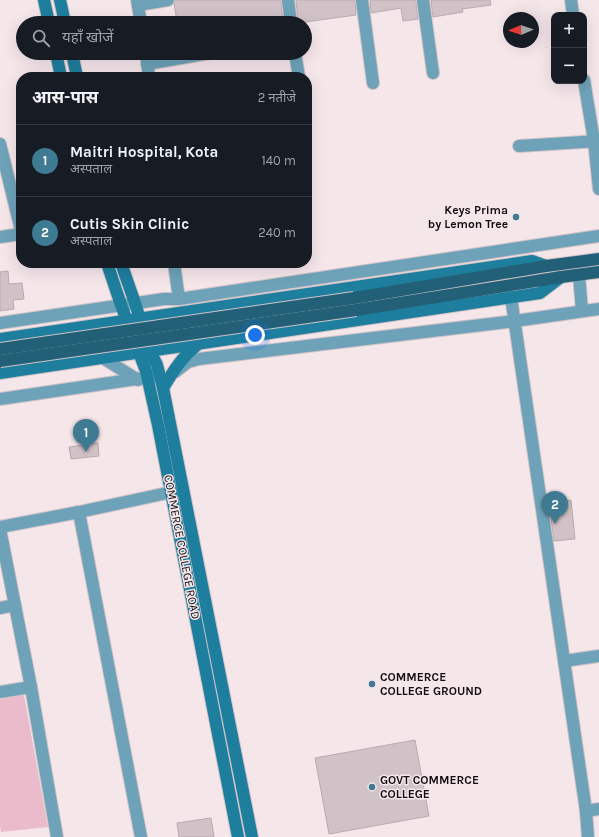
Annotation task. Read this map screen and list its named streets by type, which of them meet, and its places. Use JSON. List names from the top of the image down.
{
  "streets": {
    "street": ["COMMERCE COLLEGE ROAD"]
  },
  "places": ["Keys Prima by Lemon Tree", "COMMERCE COLLEGE GROUND", "GOVT COMMERCE COLLEGE"],
  "north": "left",
  "page": {
    "map_buttons": ["+", "−"],
    "search": "यहाँ खोजें",
    "heading": ["आस-पास", "2 नतीजे"],
    "list": [
      {
        "mark": "1",
        "name": "Maitri Hospital, Kota",
        "note": "अस्पताल",
        "value": "140 m"
      },
      {
        "mark": "2",
        "name": "Cutis Skin Clinic",
        "note": "अस्पताल",
        "value": "240 m"
      }
    ],
    "pins": ["1", "2"]
  }
}
